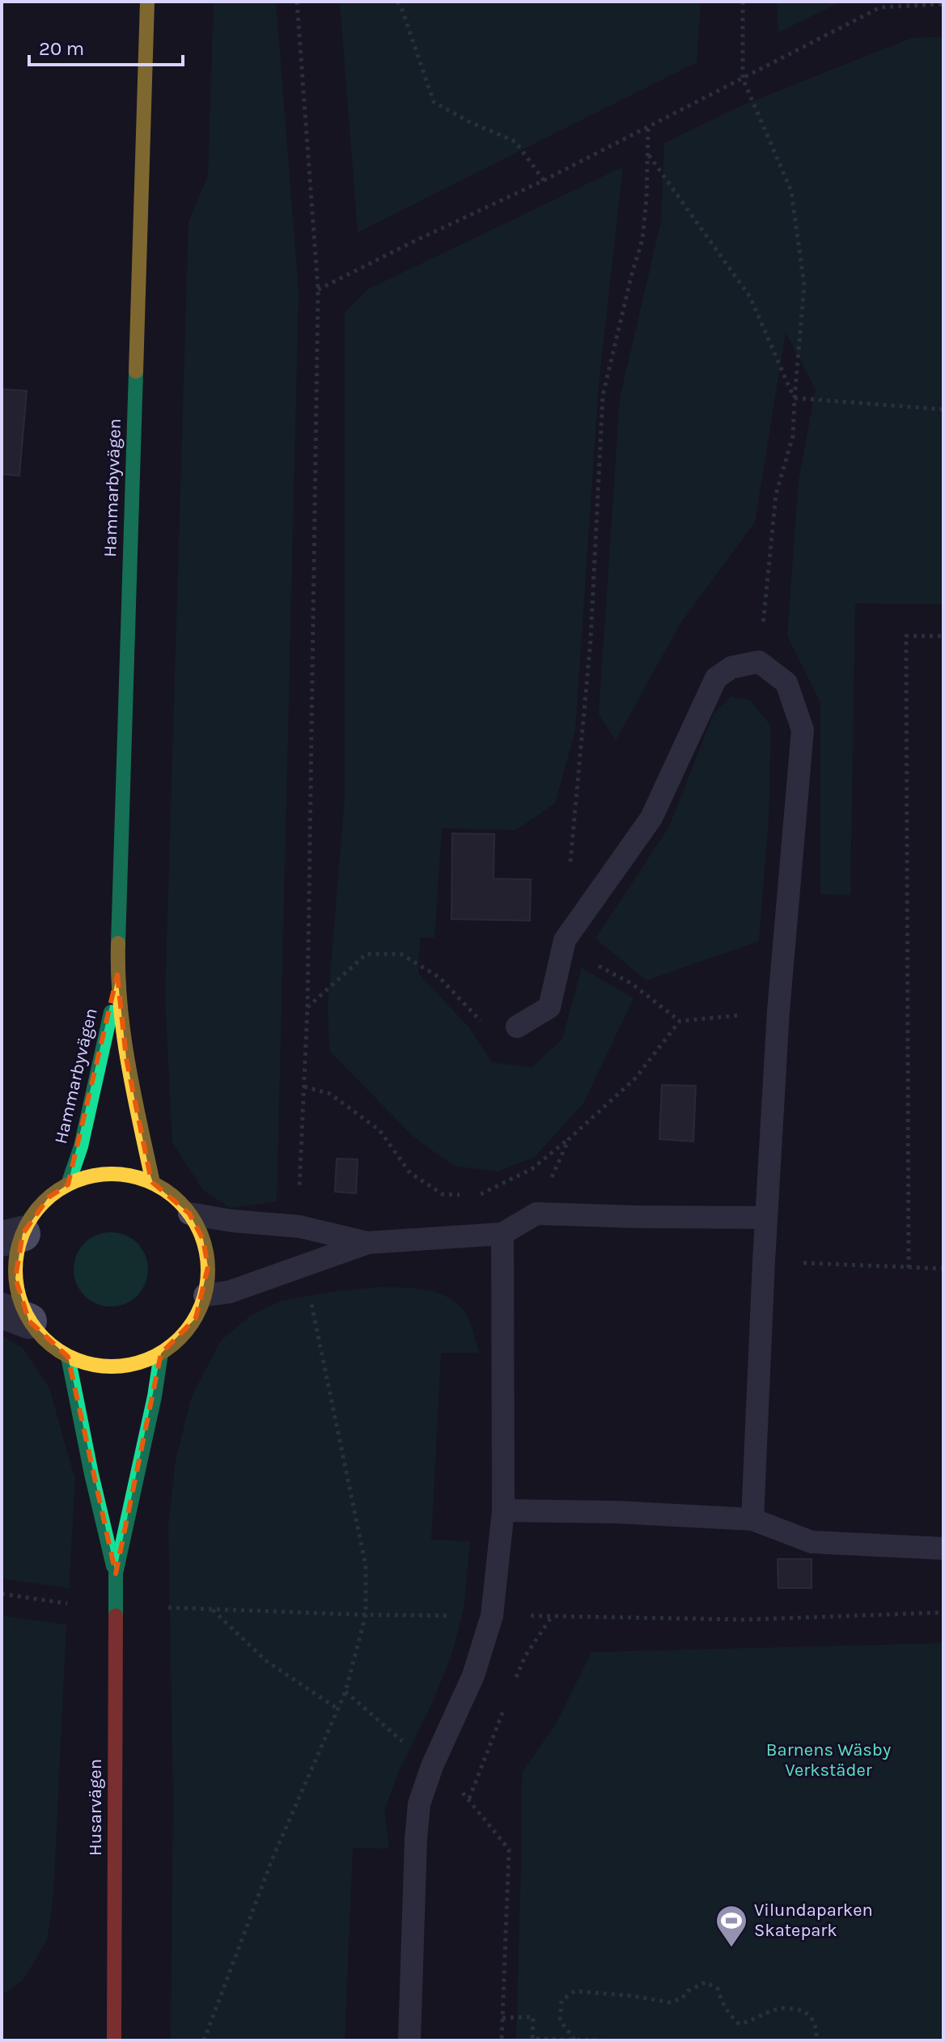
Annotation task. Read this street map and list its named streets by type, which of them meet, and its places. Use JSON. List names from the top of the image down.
{
  "streets": {
    "street": ["Hammarbyvägen", "Husarvägen"]
  },
  "crossings": [
    ["Hammarbyvägen", "Husarvägen"]
  ],
  "parks": ["Barnens Wäsby Verkstäder"],
  "places": {
    "sports": ["Vilundaparken Skatepark"]
  },
  "scale_bar": "20 m"
}
